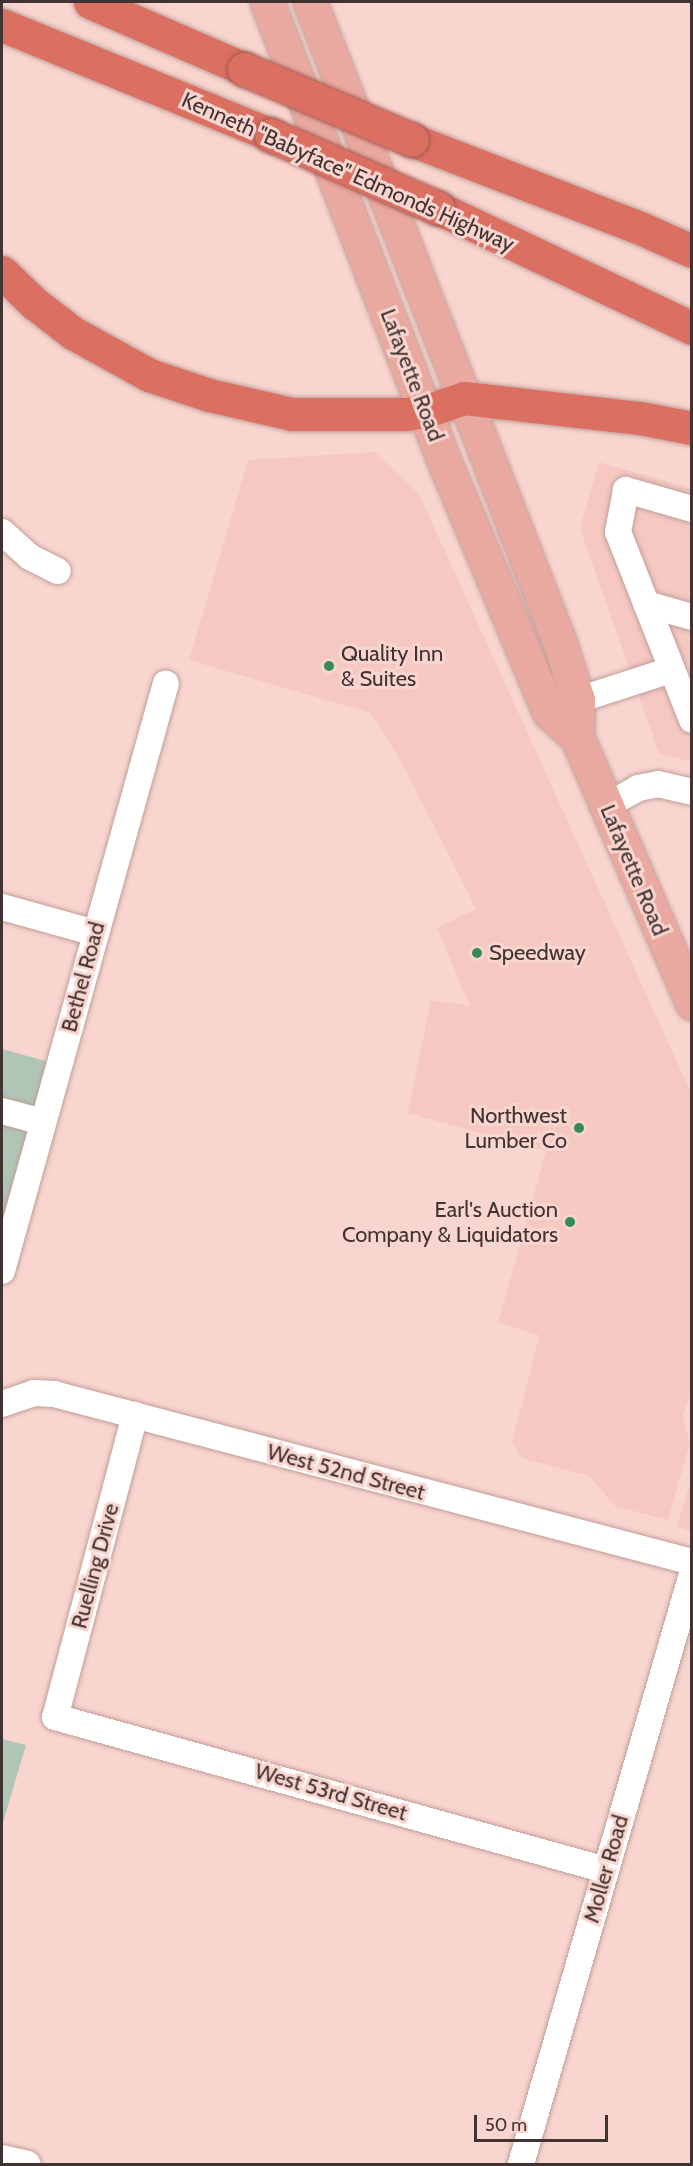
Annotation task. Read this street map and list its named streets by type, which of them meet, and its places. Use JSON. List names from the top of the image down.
{
  "streets": {
    "highway": ["Kenneth \"Babyface\" Edmonds Highway"],
    "main road": ["Lafayette Road"],
    "street": [
      "Bethel Road",
      "West 52nd Street",
      "Ruelling Drive",
      "West 53rd Street",
      "Moller Road"
    ]
  },
  "crossings": [
    ["West 52nd Street", "Ruelling Drive"],
    ["Ruelling Drive", "West 53rd Street"],
    ["West 53rd Street", "Moller Road"]
  ],
  "places": [
    "Quality Inn & Suites",
    "Speedway",
    "Northwest Lumber Co",
    "Earl's Auction Company & Liquidators"
  ],
  "scale_bar": "50 m"
}
